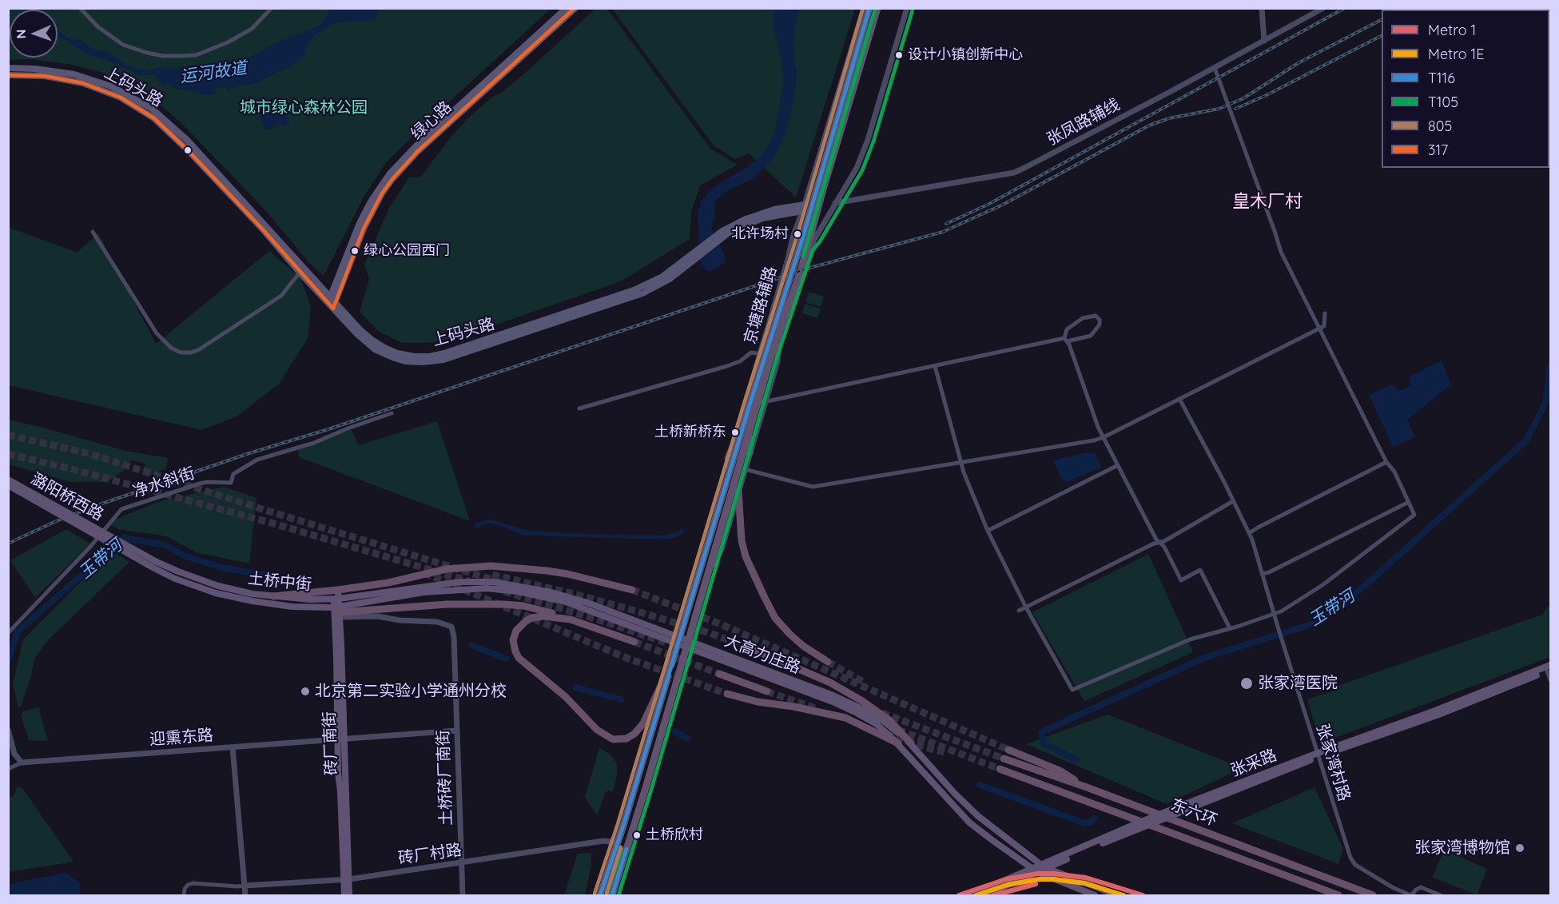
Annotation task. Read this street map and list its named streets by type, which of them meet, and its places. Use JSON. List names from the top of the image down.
{
  "streets": {
    "highway": ["东六环"],
    "main road": [
      "上码头路",
      "绿心路",
      "潞阳桥西路",
      "土桥中街",
      "大高力庄路",
      "砖厂南街",
      "张采路"
    ],
    "street": [
      "张凤路辅线",
      "京塘路辅路",
      "净水斜街",
      "迎熏东路",
      "张家湾村路",
      "土桥砖厂南街",
      "砖厂村路"
    ]
  },
  "crossings": [
    ["上码头路", "绿心路"],
    ["上码头路", "京塘路辅路"],
    ["张凤路辅线", "京塘路辅路"],
    ["潞阳桥西路", "土桥中街"],
    ["潞阳桥西路", "大高力庄路"],
    ["潞阳桥西路", "砖厂南街"],
    ["潞阳桥西路", "土桥砖厂南街"],
    ["土桥中街", "大高力庄路"],
    ["土桥中街", "砖厂南街"],
    ["大高力庄路", "砖厂南街"],
    ["大高力庄路", "张采路"],
    ["大高力庄路", "土桥砖厂南街"],
    ["迎熏东路", "砖厂南街"],
    ["迎熏东路", "土桥砖厂南街"],
    ["砖厂南街", "土桥砖厂南街"],
    ["砖厂南街", "砖厂村路"],
    ["张家湾村路", "张采路"],
    ["土桥砖厂南街", "砖厂村路"]
  ],
  "districts": ["皇木厂村"],
  "water": ["运河故道", "玉带河"],
  "parks": ["城市绿心森林公园"],
  "places": [
    "设计小镇创新中心",
    "北许场村",
    "绿心公园西门",
    "土桥新桥东",
    "张家湾医院",
    "北京第二实验小学通州分校",
    "土桥欣村",
    "张家湾博物馆"
  ],
  "lines": [
    "transit line T116",
    "transit line 805",
    "transit line 317",
    "transit line T105",
    "metro line 1",
    "metro line 1E"
  ],
  "legend": [
    "Metro 1",
    "Metro 1E",
    "T116",
    "T105",
    "805",
    "317"
  ],
  "north": "left"
}
